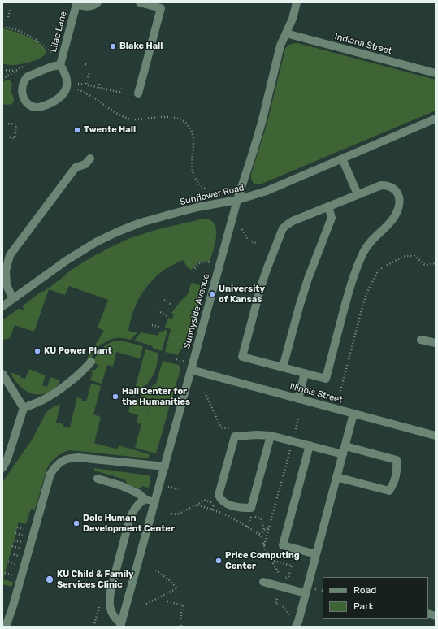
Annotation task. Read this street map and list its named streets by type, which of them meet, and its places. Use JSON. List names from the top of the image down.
{
  "streets": {
    "street": [
      "Lilac Lane",
      "Indiana Street",
      "Sunflower Road",
      "Sunnyside Avenue",
      "Illinois Street"
    ]
  },
  "crossings": [
    ["Indiana Street", "Sunnyside Avenue"],
    ["Sunflower Road", "Sunnyside Avenue"],
    ["Sunnyside Avenue", "Illinois Street"]
  ],
  "places": [
    "Blake Hall",
    "Twente Hall",
    "University of Kansas",
    "KU Power Plant",
    "Hall Center for the Humanities",
    "Dole Human Development Center",
    "Price Computing Center",
    "KU Child & Family Services Clinic"
  ],
  "legend": ["Road", "Park"]
}
